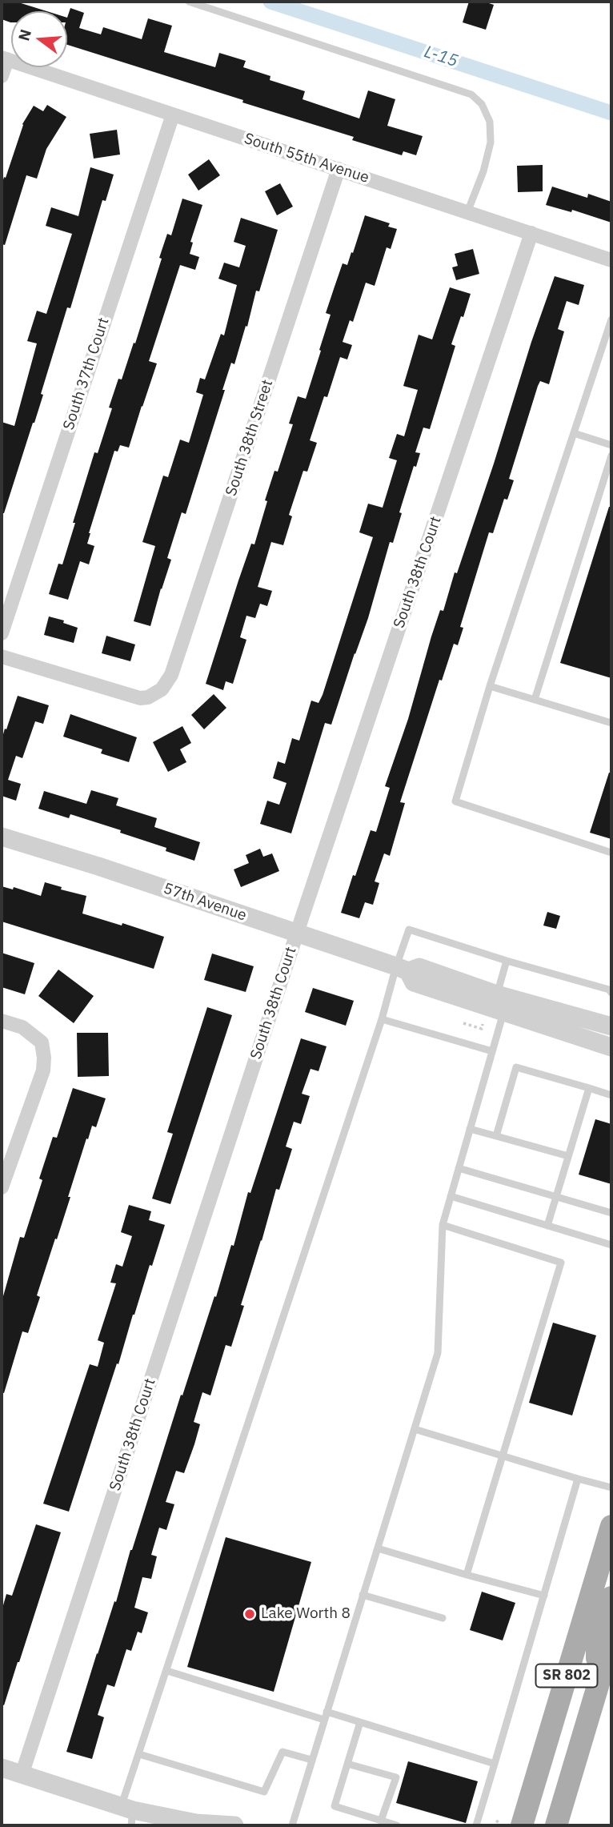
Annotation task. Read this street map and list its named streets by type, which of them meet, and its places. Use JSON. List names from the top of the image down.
{
  "streets": {
    "main road": ["SR 802"],
    "street": [
      "South 55th Avenue",
      "South 37th Court",
      "South 38th Street",
      "South 38th Court",
      "57th Avenue"
    ]
  },
  "crossings": [
    ["South 55th Avenue", "South 37th Court"],
    ["South 55th Avenue", "South 38th Street"],
    ["South 55th Avenue", "South 38th Court"],
    ["South 38th Court", "57th Avenue"]
  ],
  "water": ["L-15"],
  "places": ["Lake Worth 8"],
  "north": "left"
}
